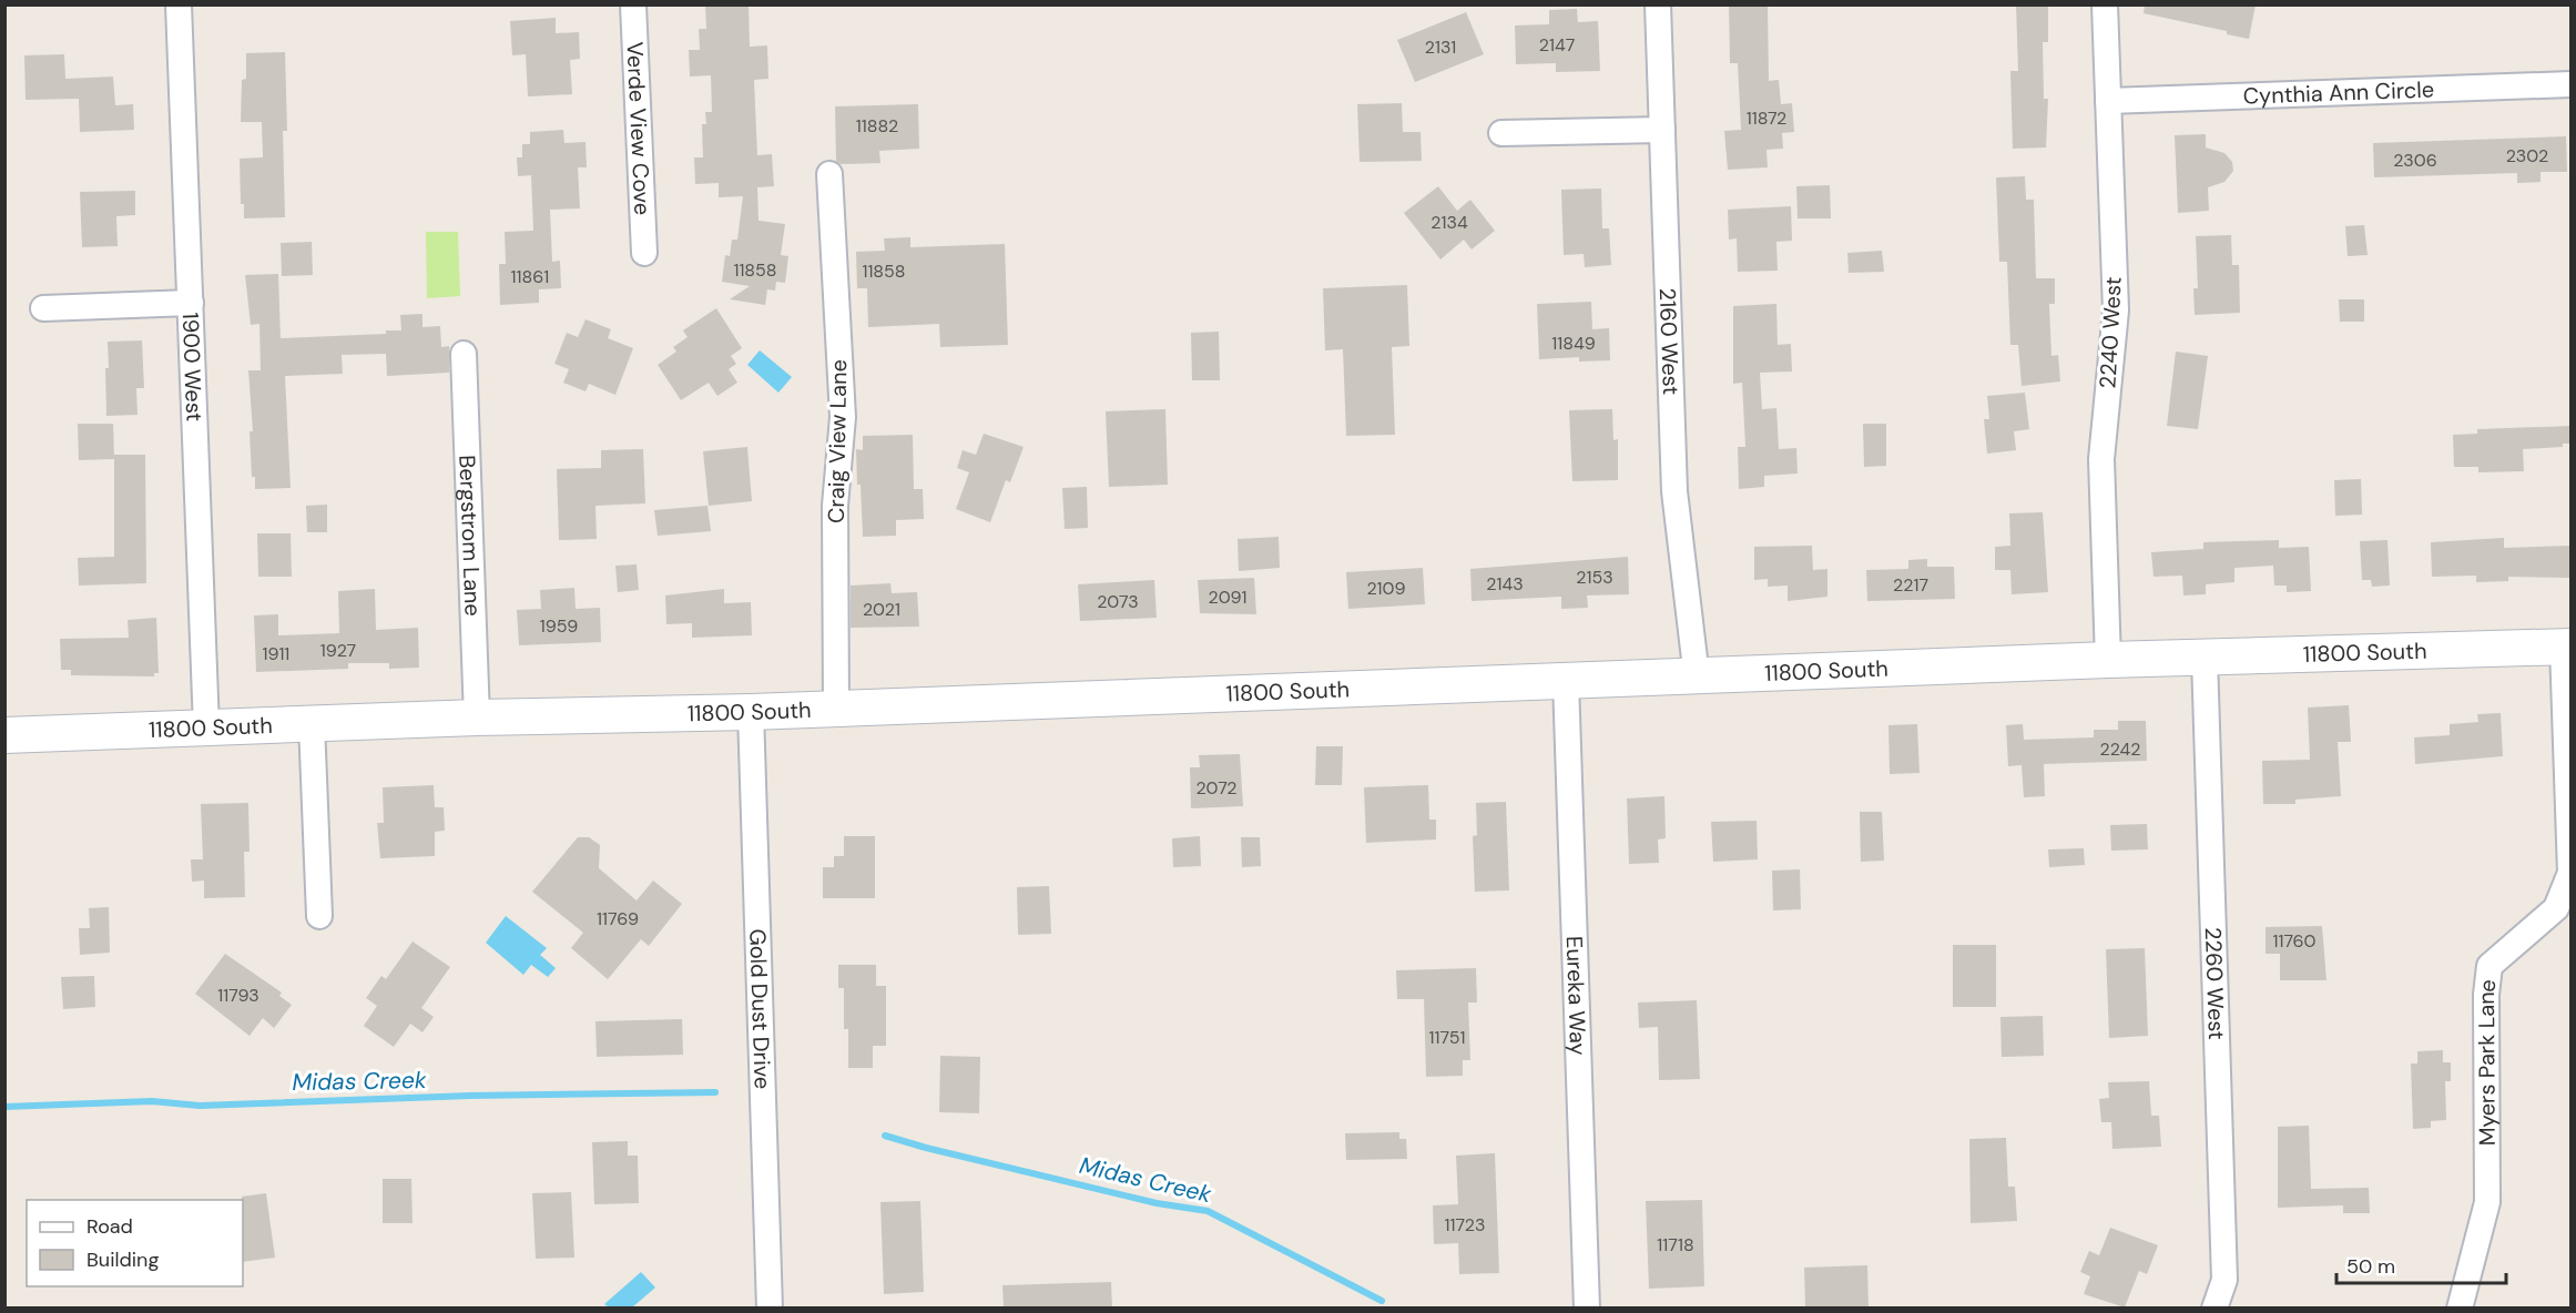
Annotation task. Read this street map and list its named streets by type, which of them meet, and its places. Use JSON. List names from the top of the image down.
{
  "streets": {
    "main road": ["11800 South"],
    "street": [
      "Cynthia Ann Circle",
      "Verde View Cove",
      "2240 West",
      "2160 West",
      "1900 West",
      "Craig View Lane",
      "Bergstrom Lane",
      "2260 West",
      "Eureka Way",
      "Gold Dust Drive",
      "Myers Park Lane"
    ]
  },
  "crossings": [
    ["Cynthia Ann Circle", "2240 West"],
    ["2240 West", "11800 South"],
    ["2160 West", "11800 South"],
    ["1900 West", "11800 South"],
    ["Craig View Lane", "11800 South"],
    ["Bergstrom Lane", "11800 South"],
    ["11800 South", "2260 West"],
    ["11800 South", "Eureka Way"],
    ["11800 South", "Gold Dust Drive"],
    ["11800 South", "Myers Park Lane"]
  ],
  "water": ["Midas Creek"],
  "house_numbers": [
    "2147",
    "2131",
    "11872",
    "11882",
    "2302",
    "2306",
    "2134",
    "11858",
    "11858",
    "11861",
    "11849",
    "2153",
    "2143",
    "2217",
    "2109",
    "2091",
    "2073",
    "2021",
    "1959",
    "1927",
    "1911",
    "2242",
    "2072",
    "11769",
    "11760",
    "11793",
    "11751",
    "11723",
    "11718"
  ],
  "legend": ["Road", "Building"],
  "scale_bar": "50 m"
}
